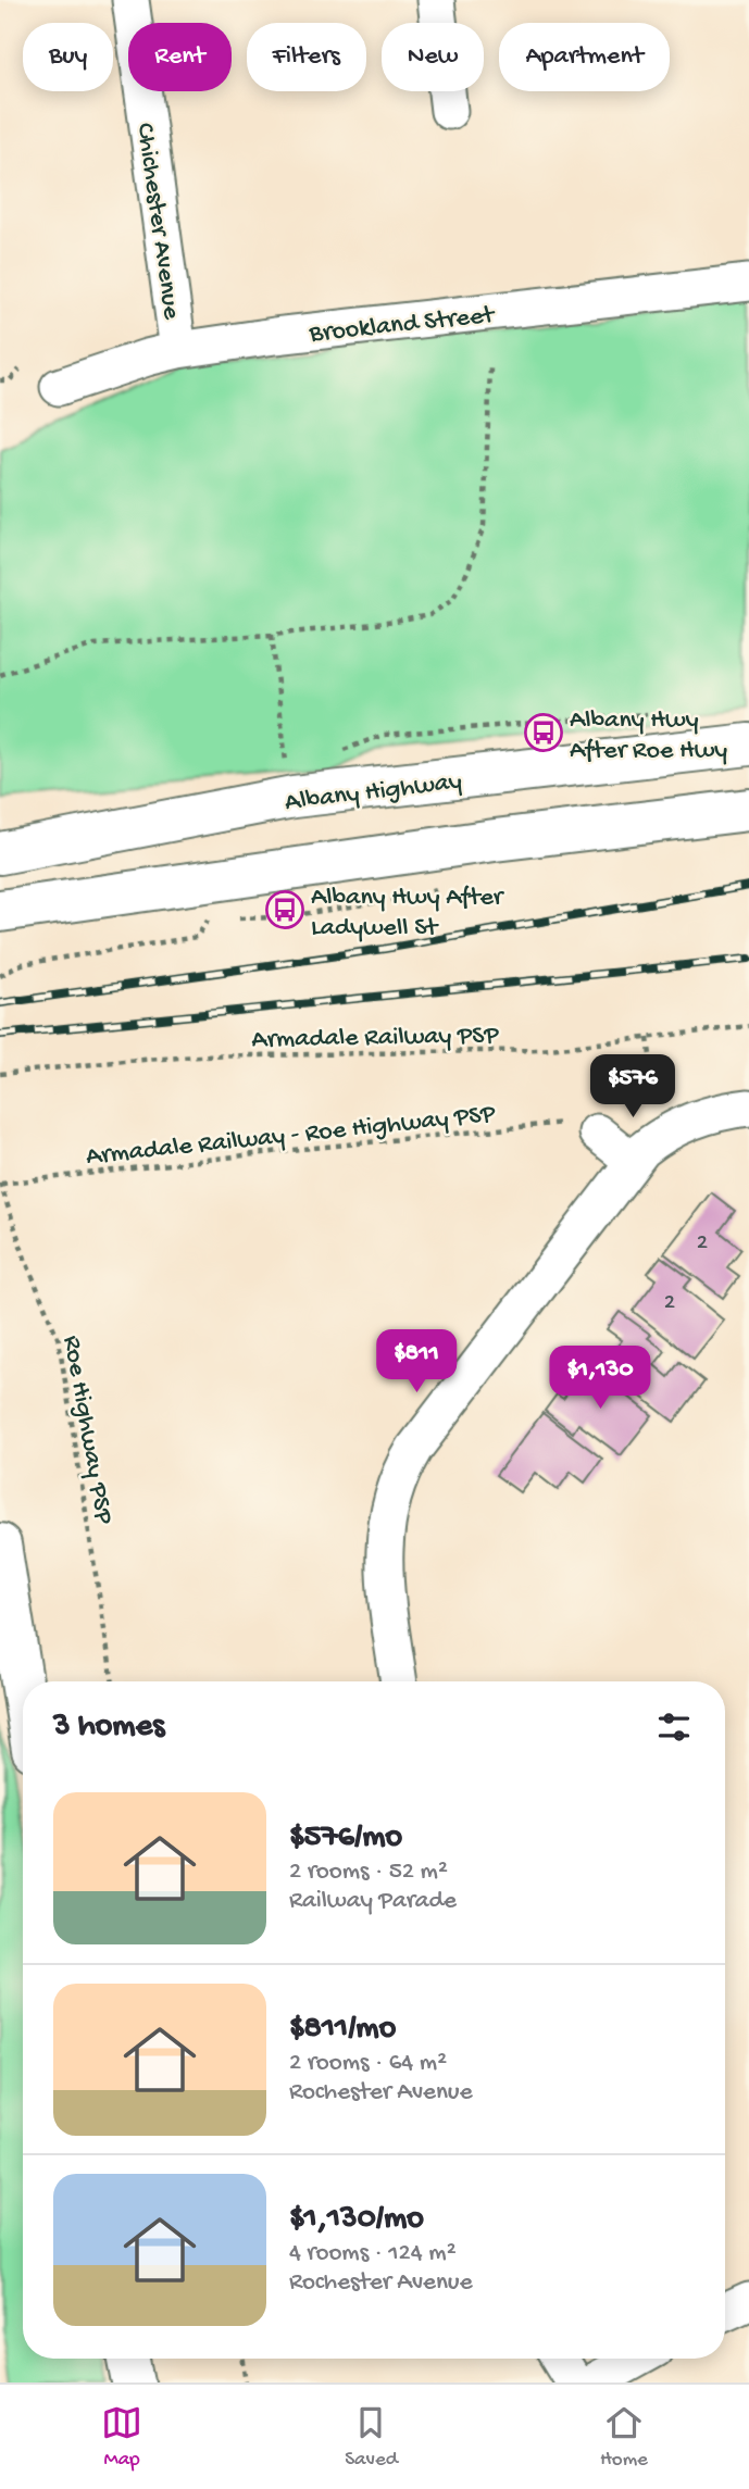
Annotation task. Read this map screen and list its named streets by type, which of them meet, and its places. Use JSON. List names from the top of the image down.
{
  "streets": {
    "highway": ["Albany Highway"],
    "street": ["Chichester Avenue", "Brookland Street"],
    "path": ["Armadale Railway PSP", "Armadale Railway - Roe Highway PSP", "Roe Highway PSP"]
  },
  "crossings": [
    ["Chichester Avenue", "Brookland Street"],
    ["Armadale Railway - Roe Highway PSP", "Roe Highway PSP"]
  ],
  "places": {
    "bus stop": ["Albany Hwy After Roe Hwy", "Albany Hwy After Ladywell St"]
  },
  "house_numbers": ["2", "2"],
  "page": {
    "chip": [
      "Buy",
      "Rent",
      "Filters",
      "New",
      "Apartment"
    ],
    "price": ["$576", "$811", "$1,130"],
    "heading": "3 homes",
    "list": [
      {
        "name": "$576/mo",
        "note": "2 rooms · 52 m² · Railway Parade"
      },
      {
        "name": "$811/mo",
        "note": "2 rooms · 64 m² · Rochester Avenue"
      },
      {
        "name": "$1,130/mo",
        "note": "4 rooms · 124 m² · Rochester Avenue"
      }
    ],
    "tabs": ["Map", "Saved", "Home"]
  }
}
